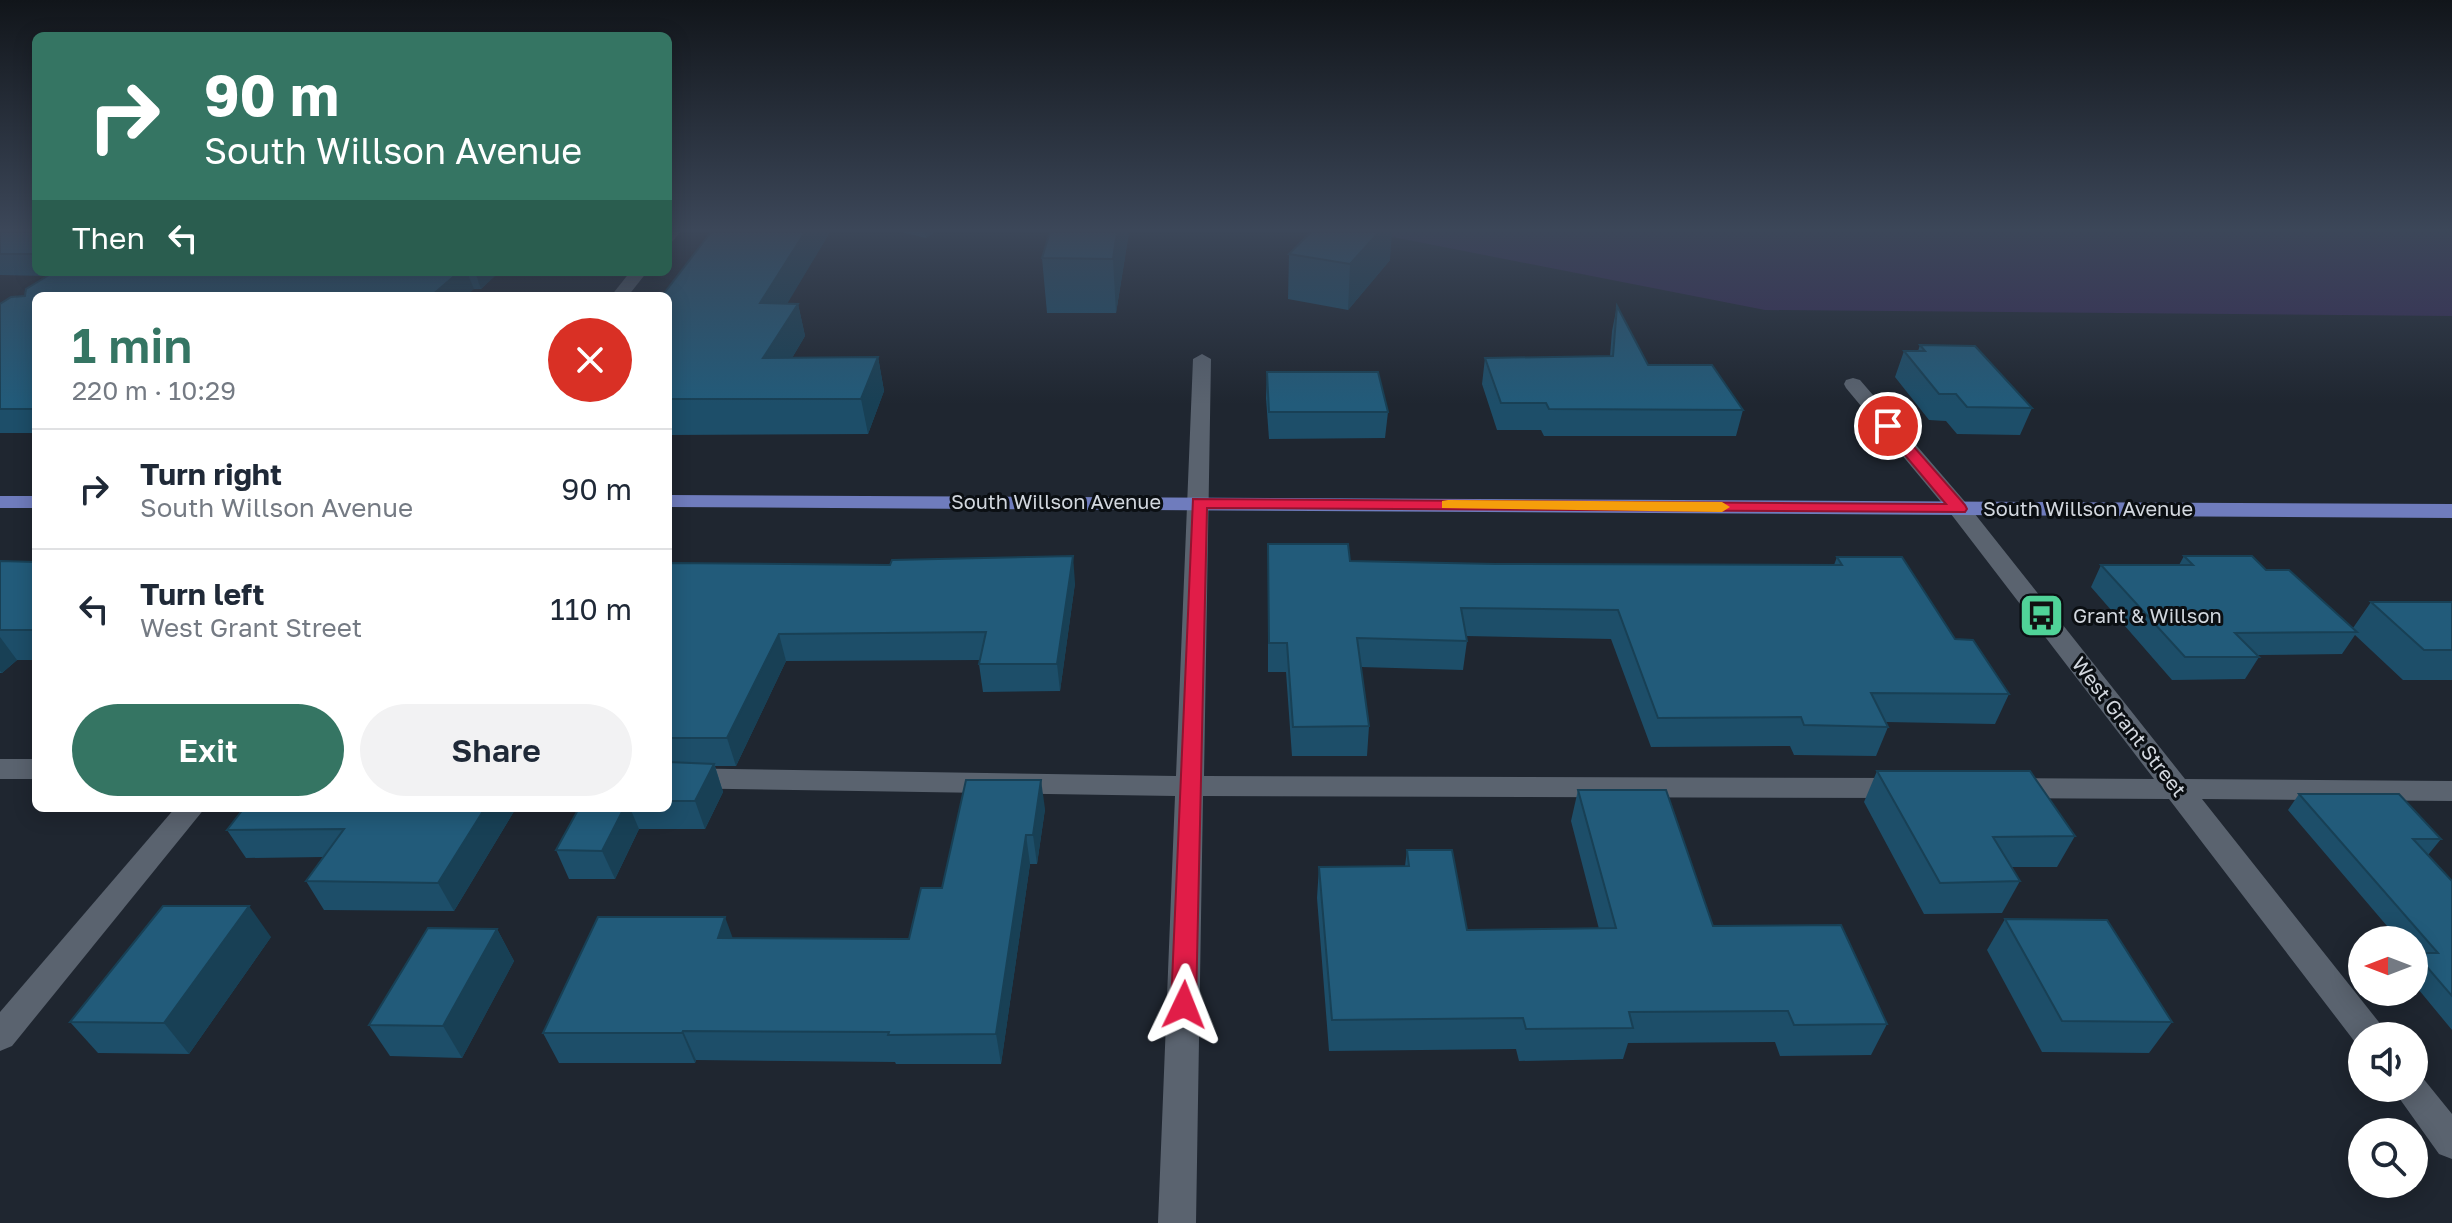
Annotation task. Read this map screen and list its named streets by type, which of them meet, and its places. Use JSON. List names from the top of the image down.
{
  "streets": {
    "main road": ["South Willson Avenue"],
    "street": ["West Grant Street"]
  },
  "crossings": [
    ["South Willson Avenue", "West Grant Street"]
  ],
  "places": {
    "bus stop": ["Grant & Willson"]
  },
  "north": "left",
  "page": {
    "turn": ["90 m", "South Willson Avenue"],
    "then": "Then",
    "heading": ["1 min", "220 m · 10:29"],
    "list": [
      {
        "name": "Turn right",
        "note": "South Willson Avenue",
        "value": "90 m"
      },
      {
        "name": "Turn left",
        "note": "West Grant Street",
        "value": "110 m"
      }
    ],
    "buttons": ["Exit", "Share"]
  }
}
